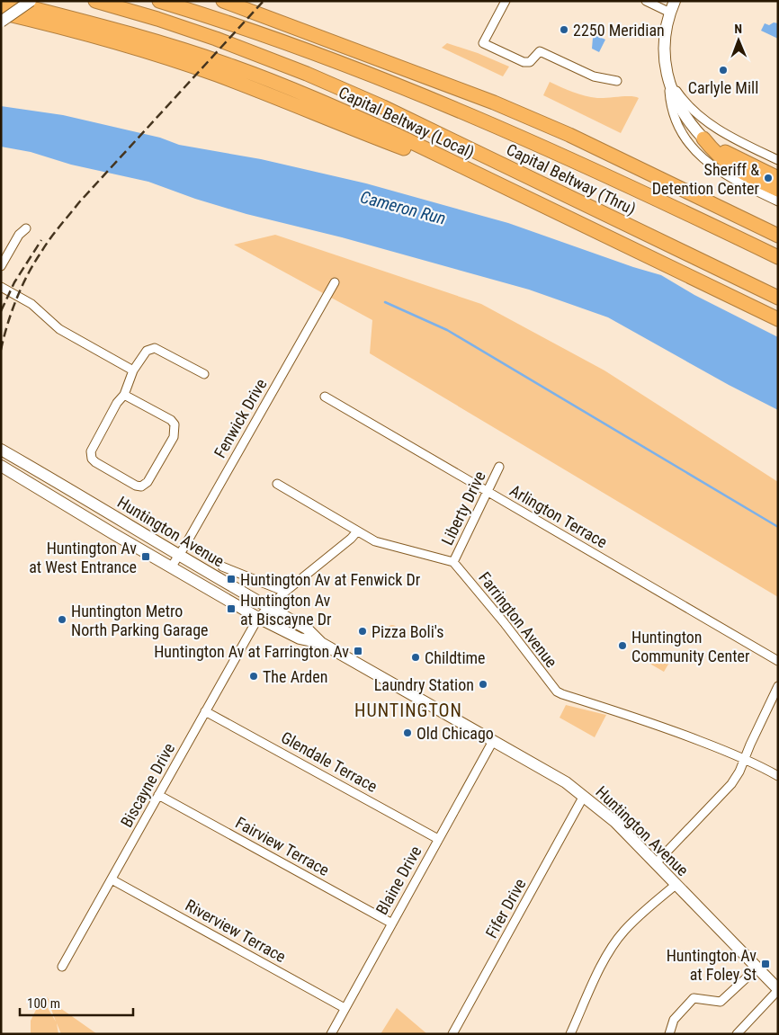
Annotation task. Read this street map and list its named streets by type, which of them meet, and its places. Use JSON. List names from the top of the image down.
{
  "streets": {
    "highway": ["Capital Beltway (Local)", "Capital Beltway (Thru)"],
    "main road": ["Huntington Avenue"],
    "street": [
      "Fenwick Drive",
      "Liberty Drive",
      "Arlington Terrace",
      "Farrington Avenue",
      "Glendale Terrace",
      "Biscayne Drive",
      "Fairview Terrace",
      "Blaine Drive",
      "Fifer Drive",
      "Riverview Terrace"
    ]
  },
  "crossings": [
    ["Fenwick Drive", "Huntington Avenue"],
    ["Liberty Drive", "Arlington Terrace"],
    ["Liberty Drive", "Farrington Avenue"],
    ["Huntington Avenue", "Biscayne Drive"],
    ["Huntington Avenue", "Blaine Drive"],
    ["Huntington Avenue", "Fifer Drive"],
    ["Glendale Terrace", "Biscayne Drive"],
    ["Glendale Terrace", "Blaine Drive"],
    ["Biscayne Drive", "Fairview Terrace"],
    ["Biscayne Drive", "Riverview Terrace"],
    ["Fairview Terrace", "Blaine Drive"],
    ["Blaine Drive", "Riverview Terrace"]
  ],
  "districts": ["HUNTINGTON"],
  "water": ["Cameron Run"],
  "places": {
    "other": [
      "2250 Meridian",
      "Carlyle Mill",
      "Sheriff & Detention Center",
      "Huntington Metro North Parking Garage",
      "Pizza Boli's",
      "Huntington Community Center",
      "Childtime",
      "The Arden",
      "Laundry Station",
      "Old Chicago"
    ],
    "transit": [
      "Huntington Av at West Entrance",
      "Huntington Av at Fenwick Dr",
      "Huntington Av at Biscayne Dr",
      "Huntington Av at Farrington Av",
      "Huntington Av at Foley St"
    ]
  },
  "scale_bar": "100 m",
  "north": "top"
}
